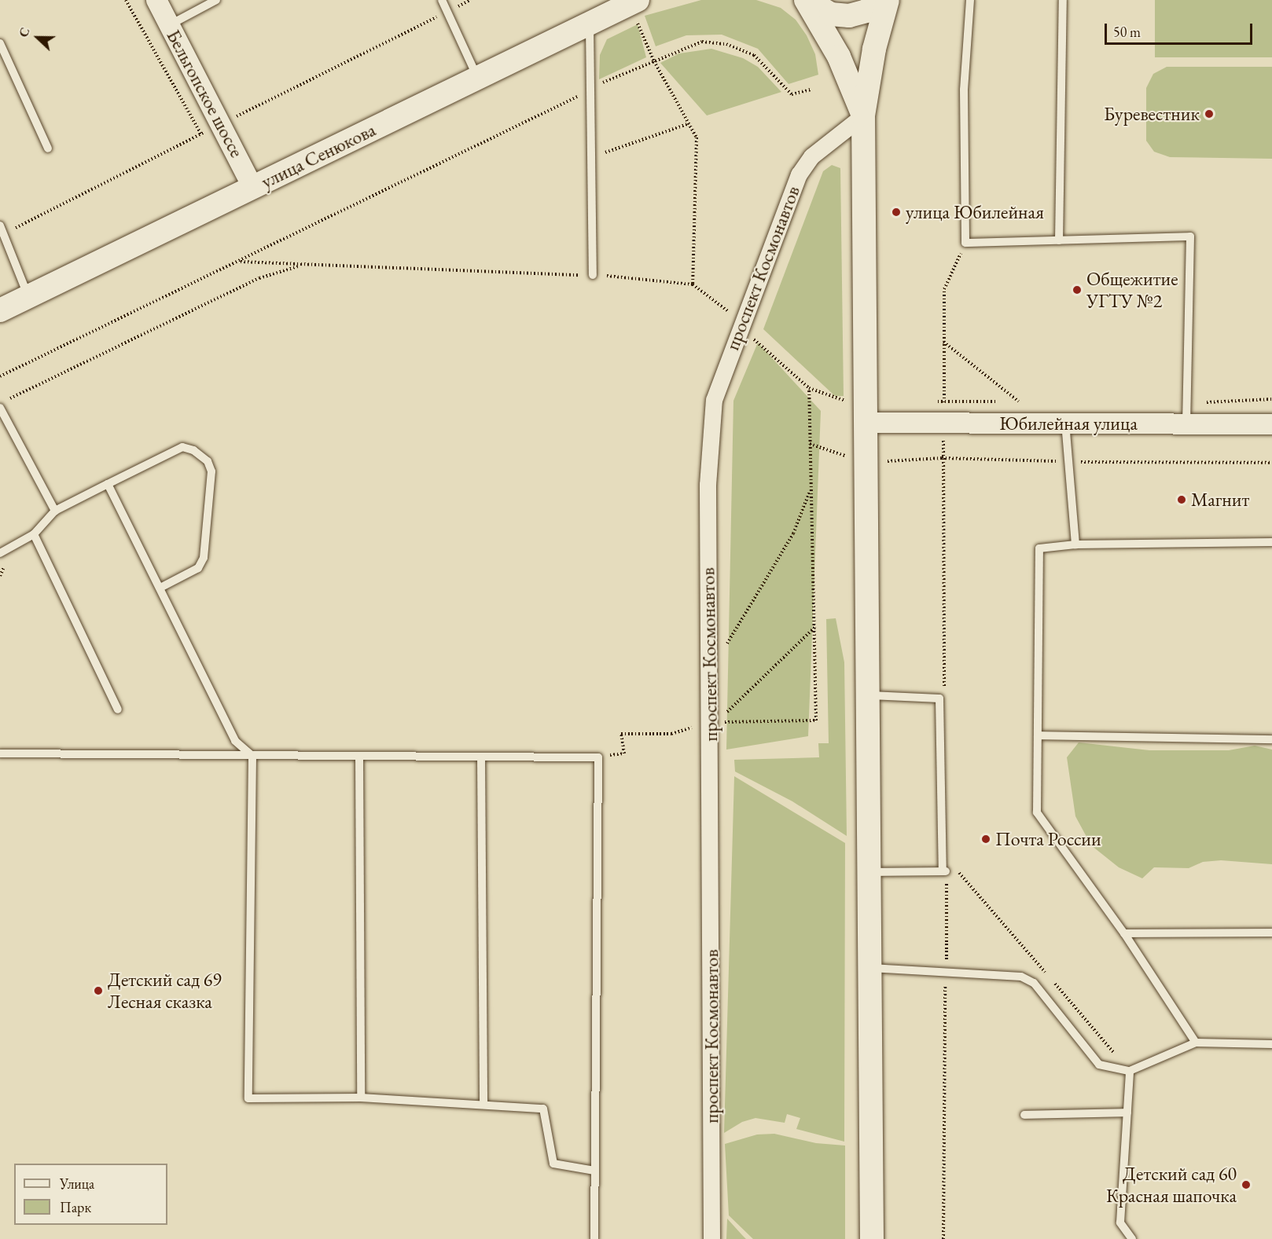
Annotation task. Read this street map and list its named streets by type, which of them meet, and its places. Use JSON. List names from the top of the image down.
{
  "streets": {
    "main road": ["улица Сенюкова"],
    "street": ["Бельгопское шоссе", "проспект Космонавтов", "Юбилейная улица"]
  },
  "crossings": [
    ["Бельгопское шоссе", "улица Сенюкова"]
  ],
  "places": [
    "Буревестник",
    "улица Юбилейная",
    "Общежитие УГТУ №2",
    "Магнит",
    "Почта России",
    "Детский сад 69 Лесная сказка",
    "Детский сад 60 Красная шапочка"
  ],
  "legend": ["Улица", "Парк"],
  "scale_bar": "50 m",
  "north": "left"
}
